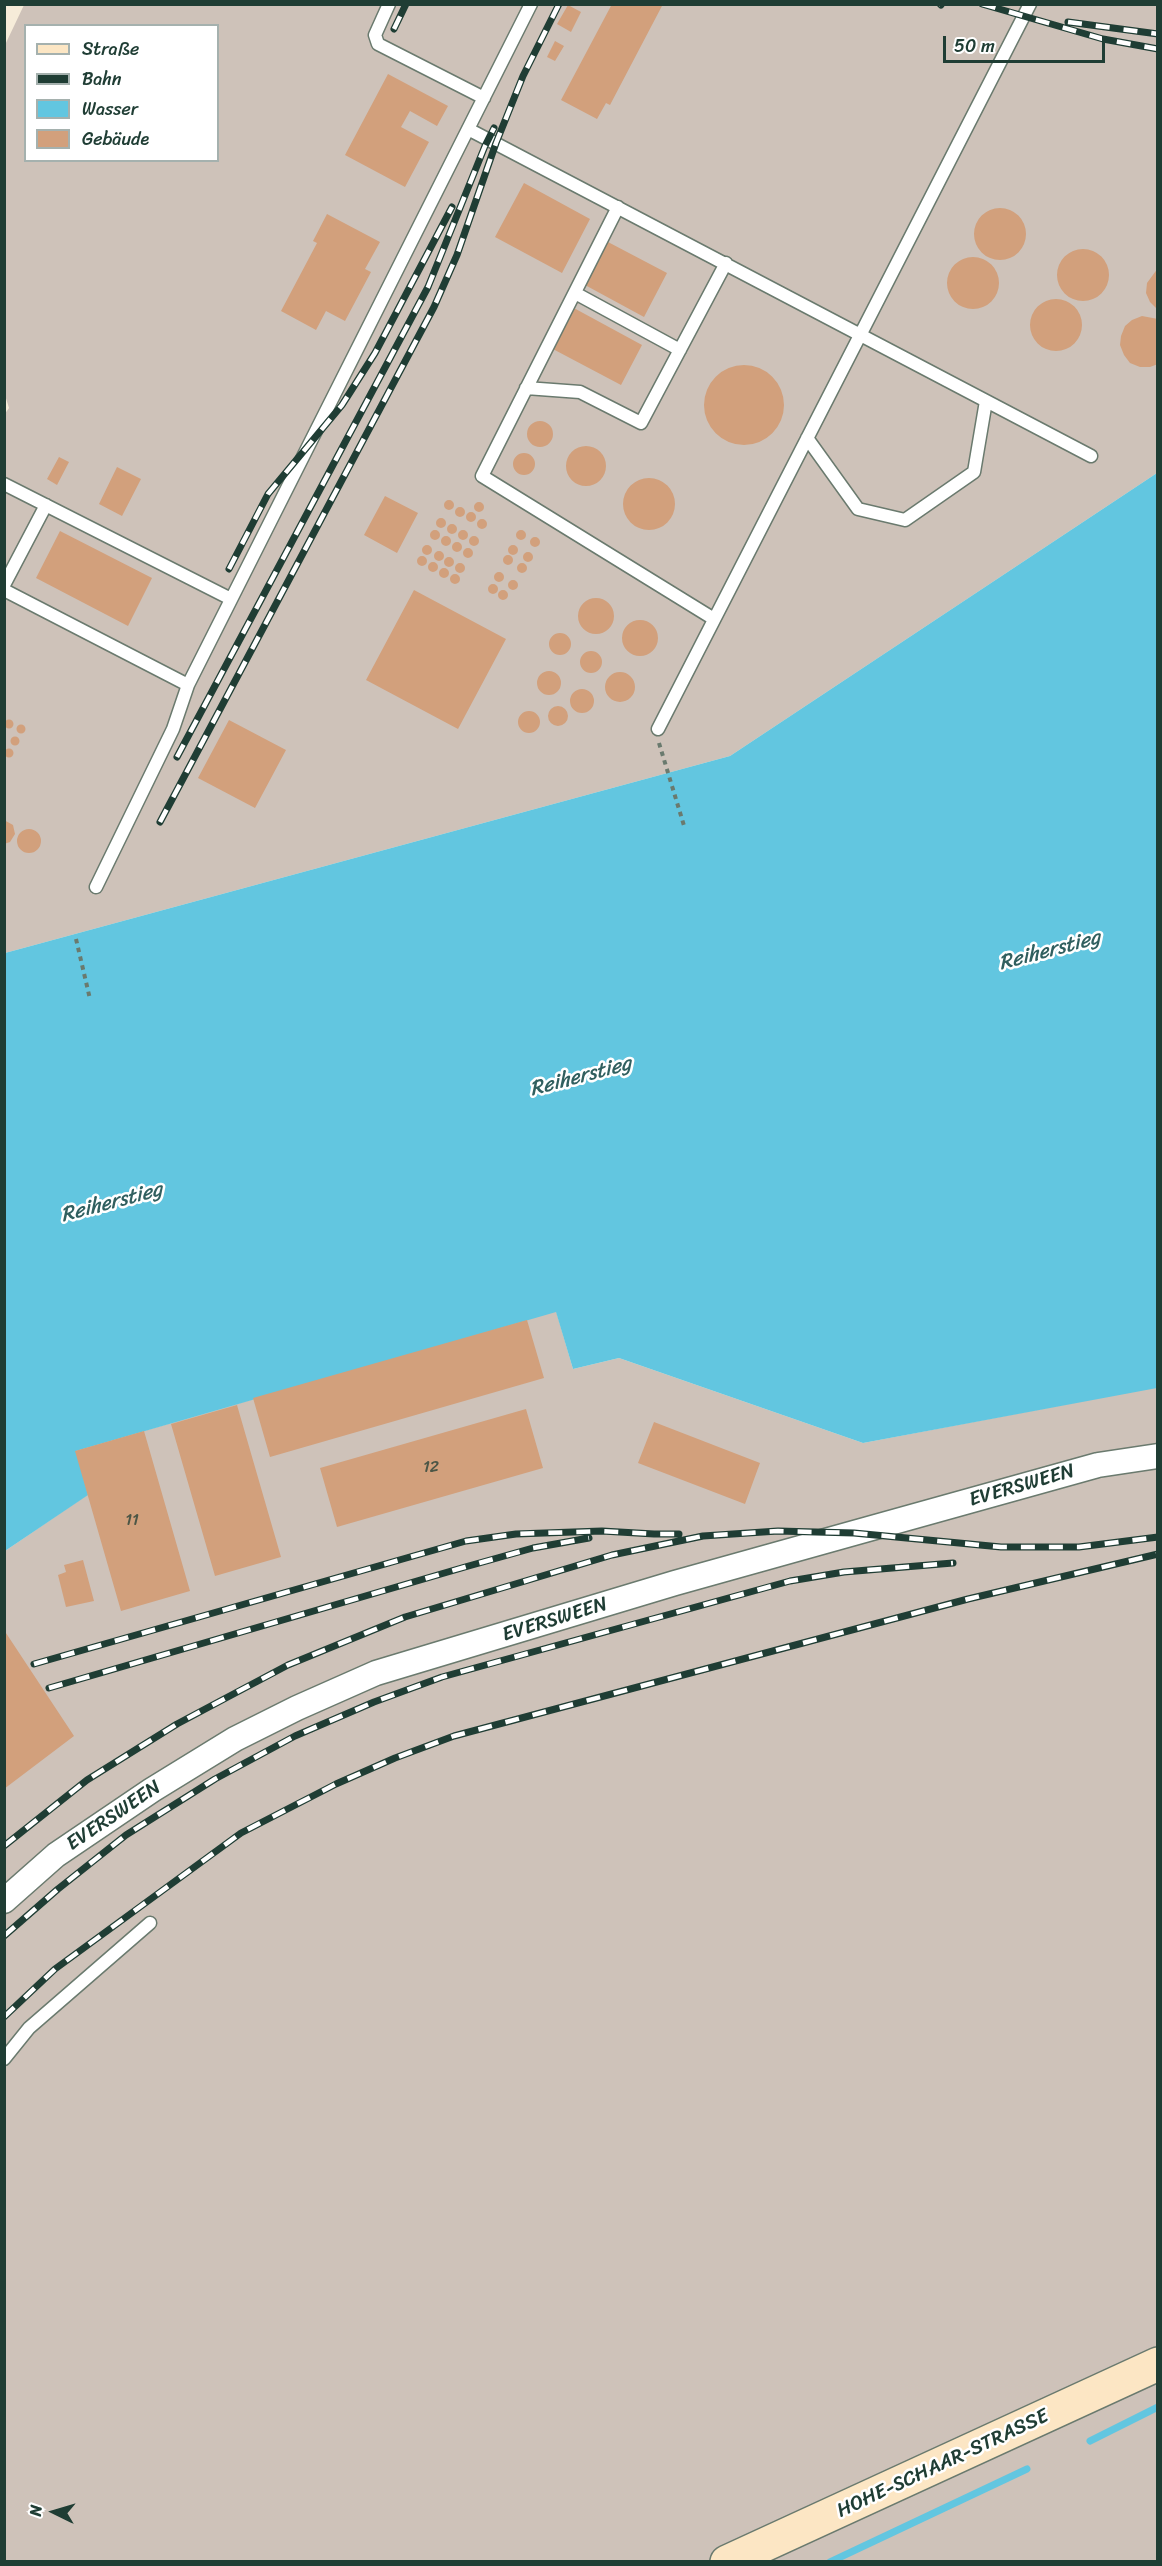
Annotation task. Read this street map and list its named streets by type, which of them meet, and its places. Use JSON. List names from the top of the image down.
{
  "streets": {
    "main road": ["HOHE-SCHAAR-STRASSE"],
    "street": ["EVERSWEEN"]
  },
  "water": ["Reiherstieg"],
  "house_numbers": ["12", "11"],
  "legend": [
    "Straße",
    "Bahn",
    "Wasser",
    "Gebäude"
  ],
  "scale_bar": "50 m",
  "north": "left"
}
